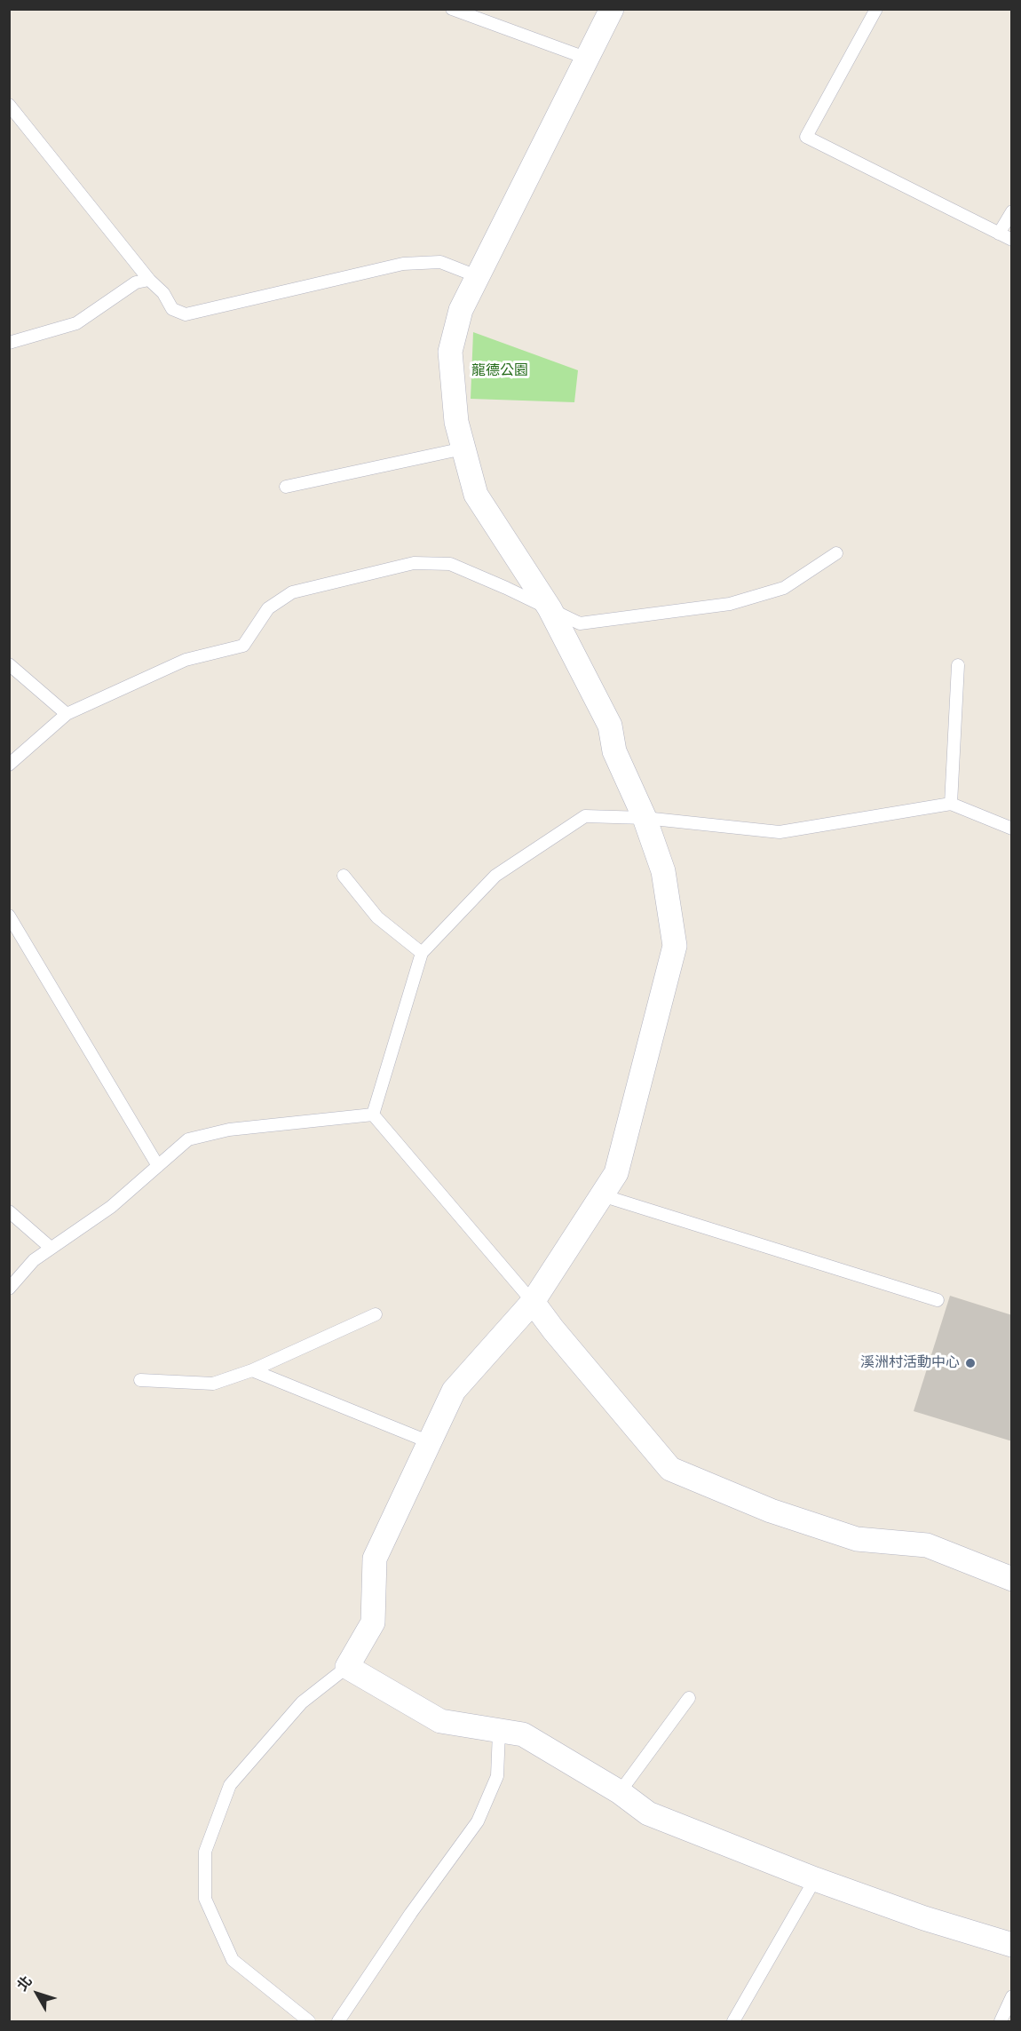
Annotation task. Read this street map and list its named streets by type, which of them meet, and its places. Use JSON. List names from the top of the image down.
{
  "parks": ["龍德公園"],
  "places": ["溪洲村活動中心"],
  "north": "top left"
}
